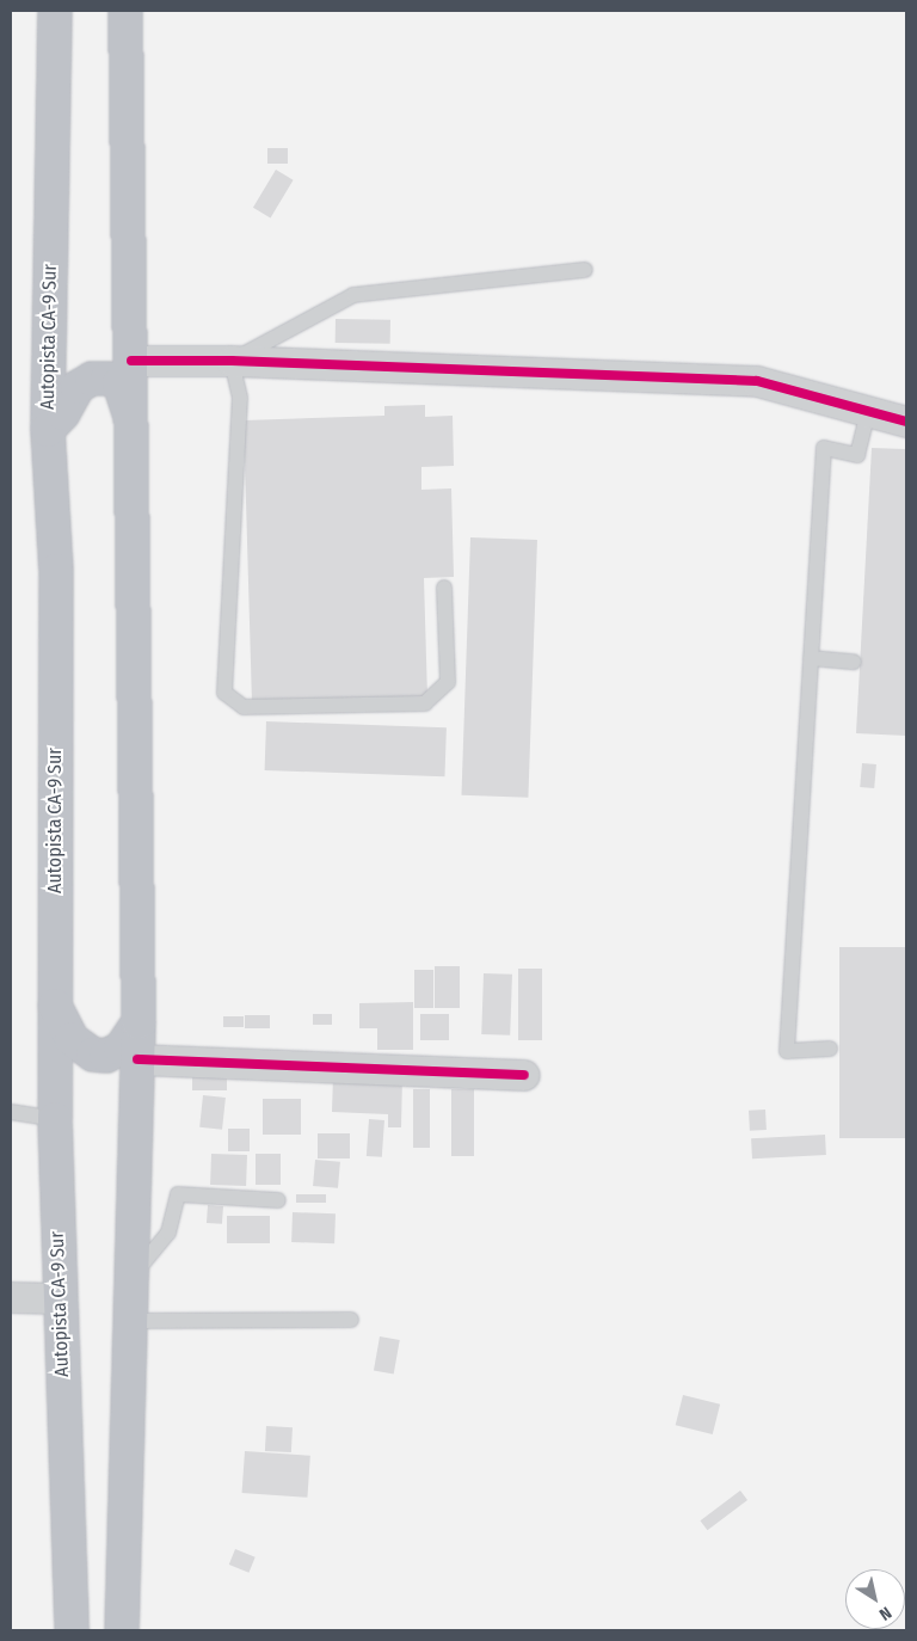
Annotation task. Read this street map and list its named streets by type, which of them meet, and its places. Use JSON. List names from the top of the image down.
{
  "streets": {
    "highway": ["Autopista CA-9 Sur"]
  },
  "north": "bottom right"
}
